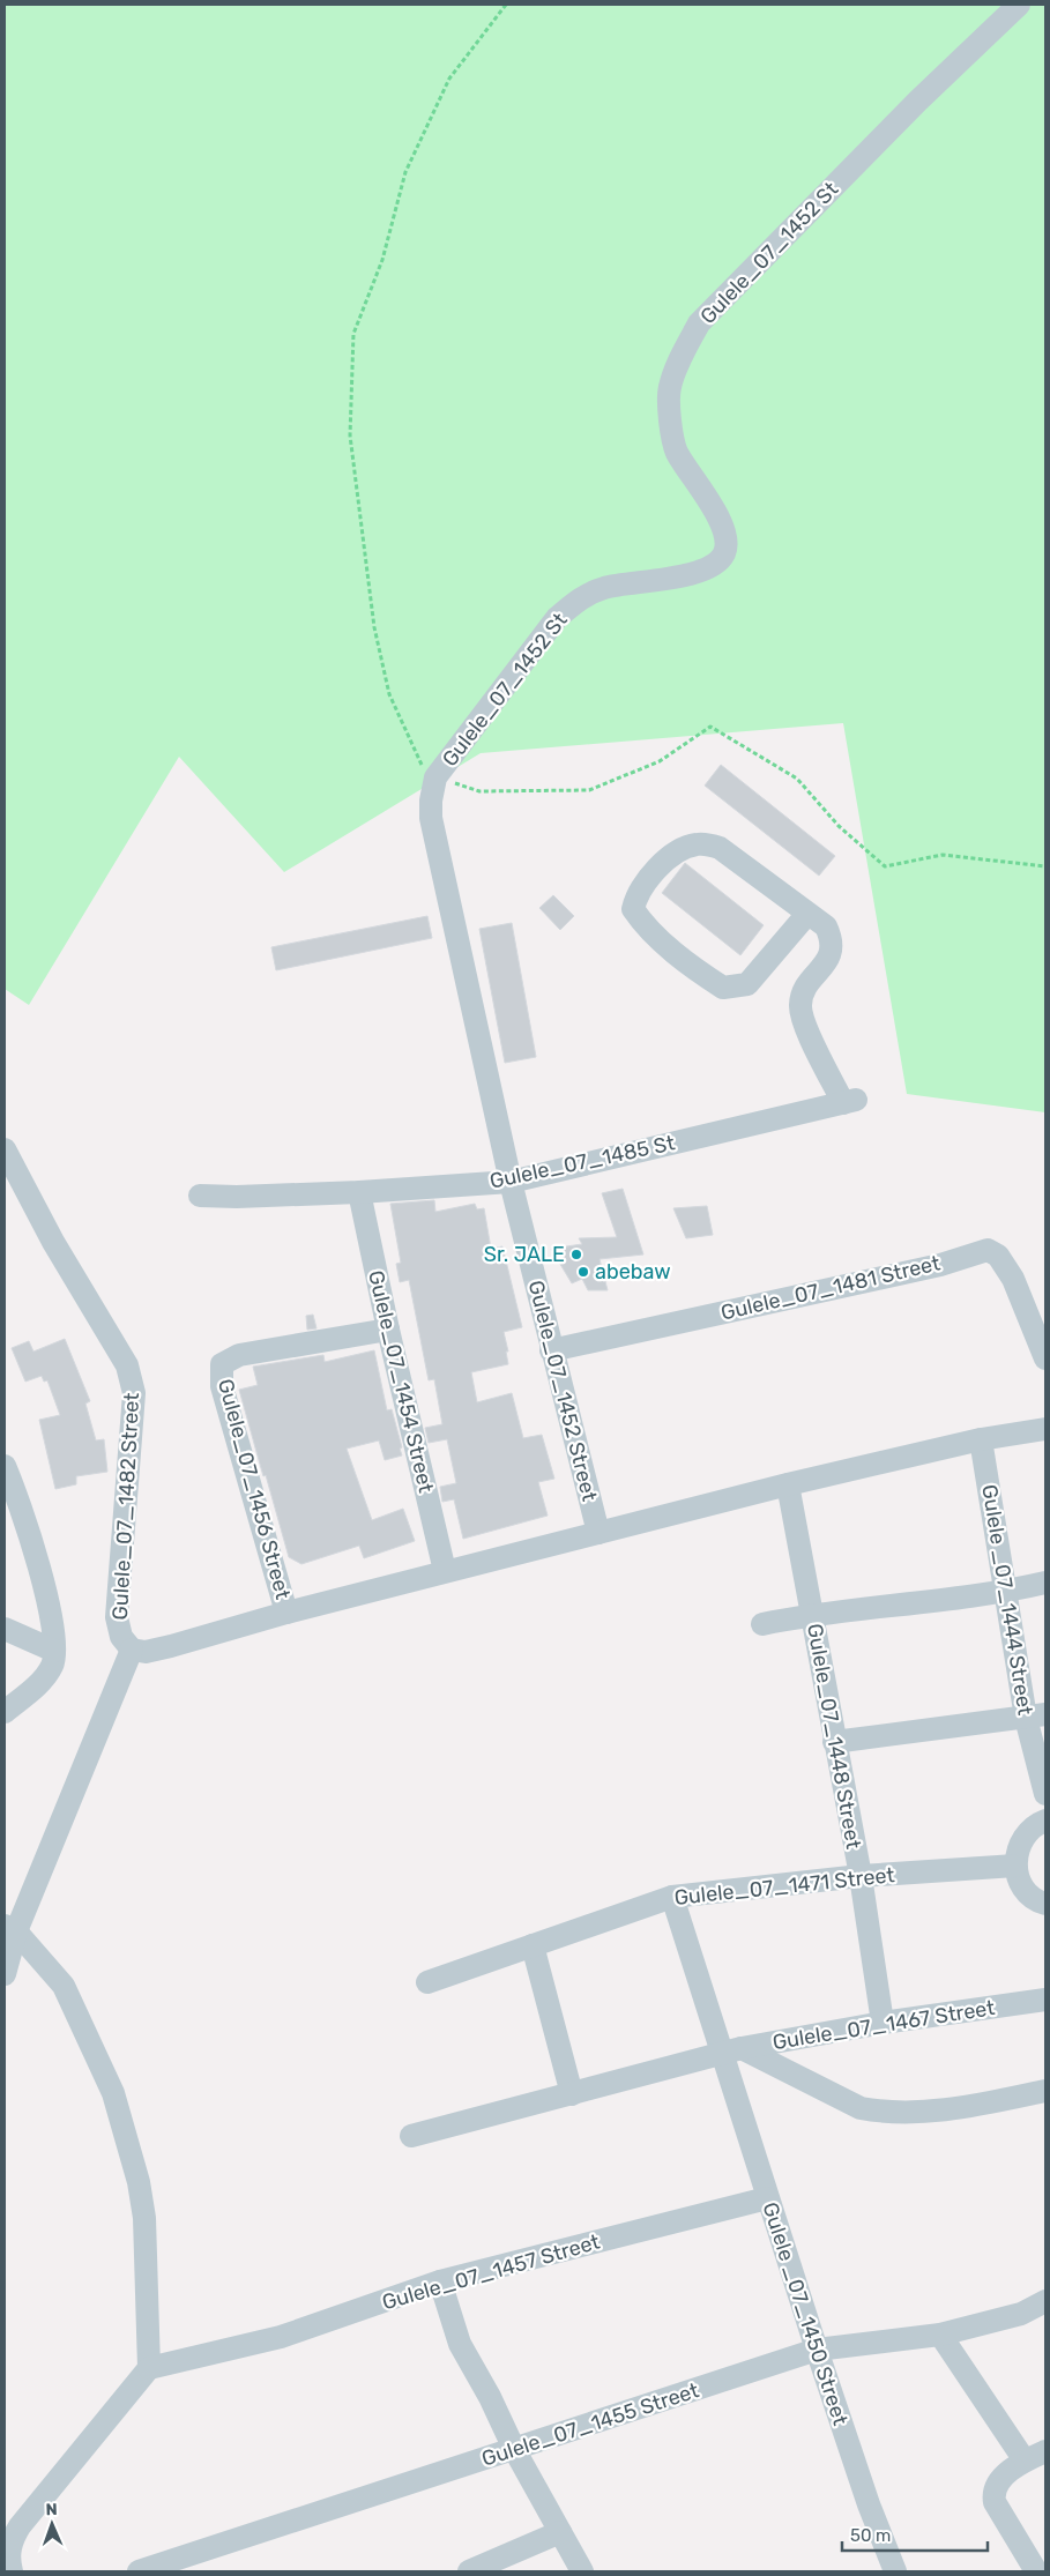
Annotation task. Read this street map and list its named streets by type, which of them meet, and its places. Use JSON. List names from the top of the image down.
{
  "streets": {
    "street": [
      "Gulele_07_1452 St",
      "Gulele_07_1485 St",
      "Gulele_07_1481 Street",
      "Gulele_07_1454 Street",
      "Gulele_07_1452 Street",
      "Gulele_07_1456 Street",
      "Gulele_07_1482 Street",
      "Gulele _07_1444 Street",
      "Gulele_07_1448 Street",
      "Gulele_07_1471 Street",
      "Gulele_07_1467 Street",
      "Gulele_07_1457 Street",
      "Gulele _07_1450 Street",
      "Gulele_07_1455 Street"
    ]
  },
  "crossings": [
    ["Gulele_07_1452 St", "Gulele_07_1485 St"],
    ["Gulele_07_1452 St", "Gulele_07_1452 Street"],
    ["Gulele_07_1485 St", "Gulele_07_1454 Street"],
    ["Gulele_07_1485 St", "Gulele_07_1452 Street"],
    ["Gulele_07_1481 Street", "Gulele_07_1452 Street"],
    ["Gulele_07_1454 Street", "Gulele_07_1456 Street"],
    ["Gulele_07_1448 Street", "Gulele_07_1471 Street"],
    ["Gulele_07_1448 Street", "Gulele_07_1467 Street"],
    ["Gulele_07_1471 Street", "Gulele _07_1450 Street"],
    ["Gulele_07_1467 Street", "Gulele _07_1450 Street"],
    ["Gulele_07_1457 Street", "Gulele _07_1450 Street"],
    ["Gulele _07_1450 Street", "Gulele_07_1455 Street"]
  ],
  "places": ["Sr. JALE", "abebaw"],
  "scale_bar": "50 m",
  "north": "top"
}
